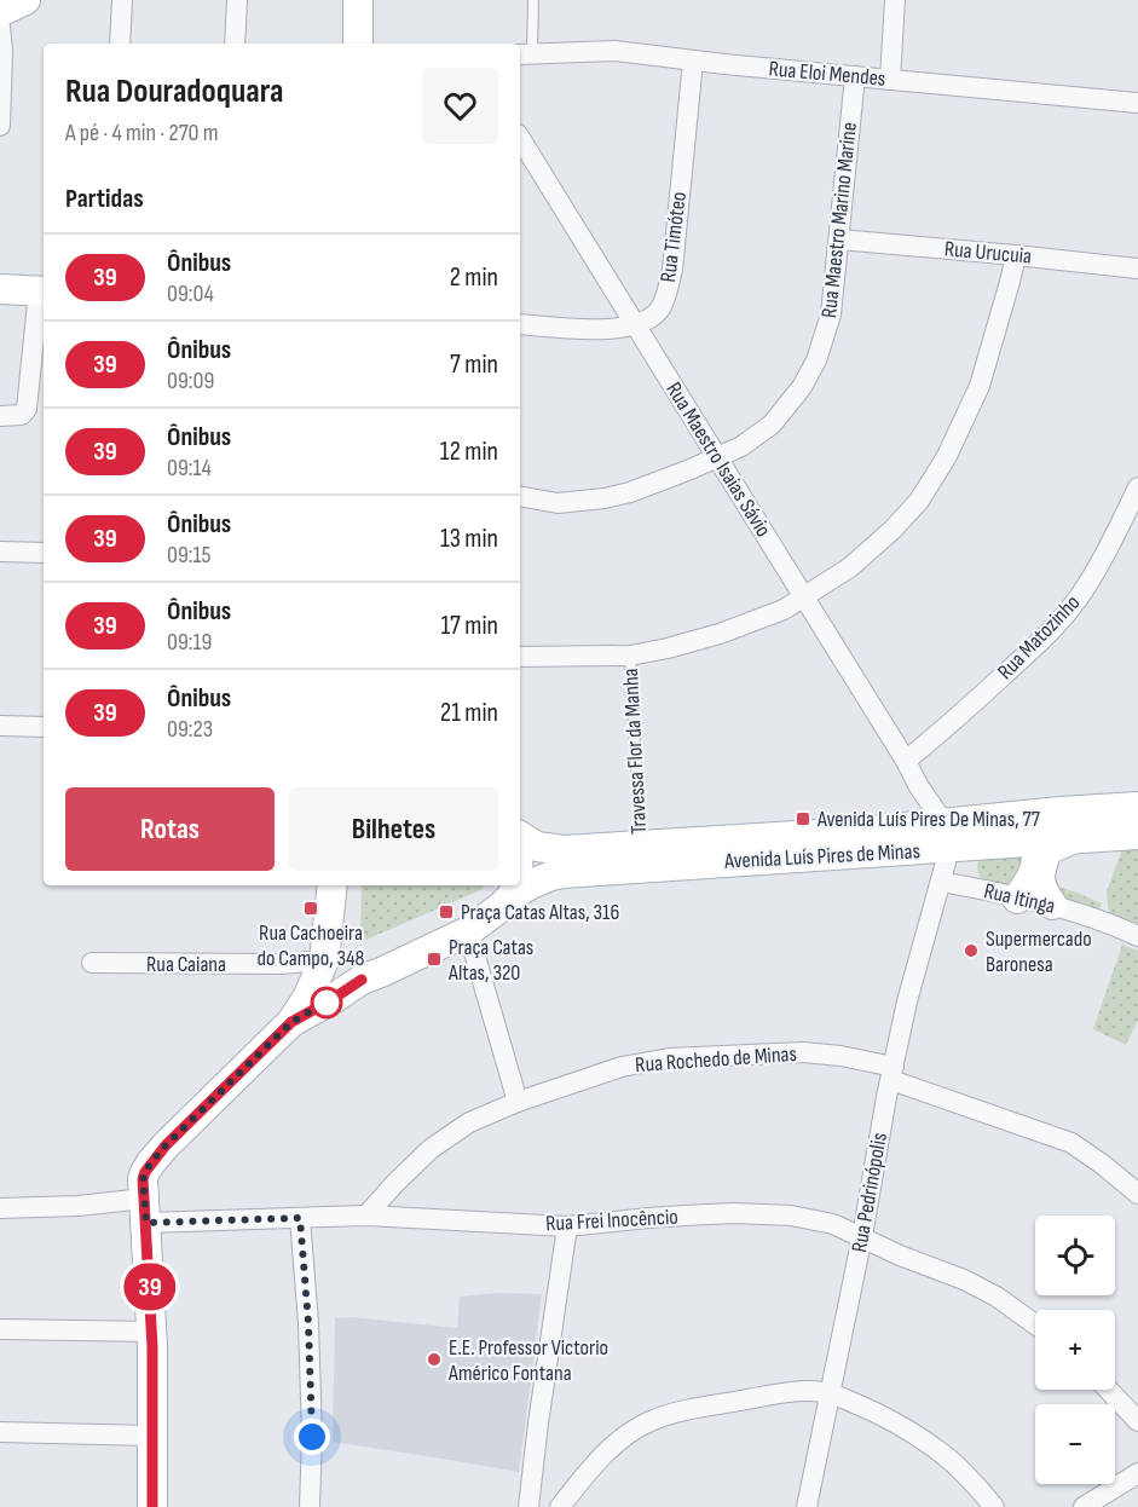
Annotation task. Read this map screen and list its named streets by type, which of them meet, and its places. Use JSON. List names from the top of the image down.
{
  "streets": {
    "main road": ["Avenida Luís Pires de Minas"],
    "street": [
      "Rua Eloi Mendes",
      "Rua Maestro Marino Marine",
      "Rua Timóteo",
      "Rua Urucuia",
      "Rua Maestro Isaias Sávio",
      "Rua Matozinho",
      "Rua Itinga",
      "Rua Caiana",
      "Rua Rochedo de Minas",
      "Rua Pedrinópolis",
      "Rua Frei Inocêncio"
    ],
    "lane": ["Travessa Flor da Manha"]
  },
  "crossings": [
    ["Rua Eloi Mendes", "Rua Maestro Marino Marine"],
    ["Rua Eloi Mendes", "Rua Timóteo"],
    ["Rua Maestro Marino Marine", "Rua Urucuia"],
    ["Rua Maestro Marino Marine", "Rua Maestro Isaias Sávio"],
    ["Rua Timóteo", "Rua Maestro Isaias Sávio"],
    ["Rua Maestro Isaias Sávio", "Rua Matozinho"],
    ["Rua Maestro Isaias Sávio", "Avenida Luís Pires de Minas"],
    ["Travessa Flor da Manha", "Avenida Luís Pires de Minas"],
    ["Rua Itinga", "Rua Pedrinópolis"],
    ["Rua Rochedo de Minas", "Rua Pedrinópolis"],
    ["Rua Rochedo de Minas", "Rua Frei Inocêncio"],
    ["Rua Pedrinópolis", "Rua Frei Inocêncio"]
  ],
  "places": {
    "transit": [
      "Avenida Luís Pires De Minas, 77",
      "Rua Cachoeira do Campo, 348",
      "Praça Catas Altas, 316",
      "Praça Catas Altas, 320"
    ],
    "other": ["Supermercado Baronesa", "E.E. Professor Victorio Américo Fontana"]
  },
  "lines": ["bus line 39"],
  "page": {
    "on_map": "39",
    "heading": [
      ["Rua Douradoquara", "A pé · 4 min · 270 m"],
      "Partidas"
    ],
    "list": [
      {
        "mark": "39",
        "name": "Ônibus",
        "note": "09:04",
        "value": "2 min"
      },
      {
        "mark": "39",
        "name": "Ônibus",
        "note": "09:09",
        "value": "7 min"
      },
      {
        "mark": "39",
        "name": "Ônibus",
        "note": "09:14",
        "value": "12 min"
      },
      {
        "mark": "39",
        "name": "Ônibus",
        "note": "09:15",
        "value": "13 min"
      },
      {
        "mark": "39",
        "name": "Ônibus",
        "note": "09:19",
        "value": "17 min"
      },
      {
        "mark": "39",
        "name": "Ônibus",
        "note": "09:23",
        "value": "21 min"
      }
    ],
    "buttons": ["Rotas", "Bilhetes"],
    "map_buttons": ["+", "−"]
  }
}
